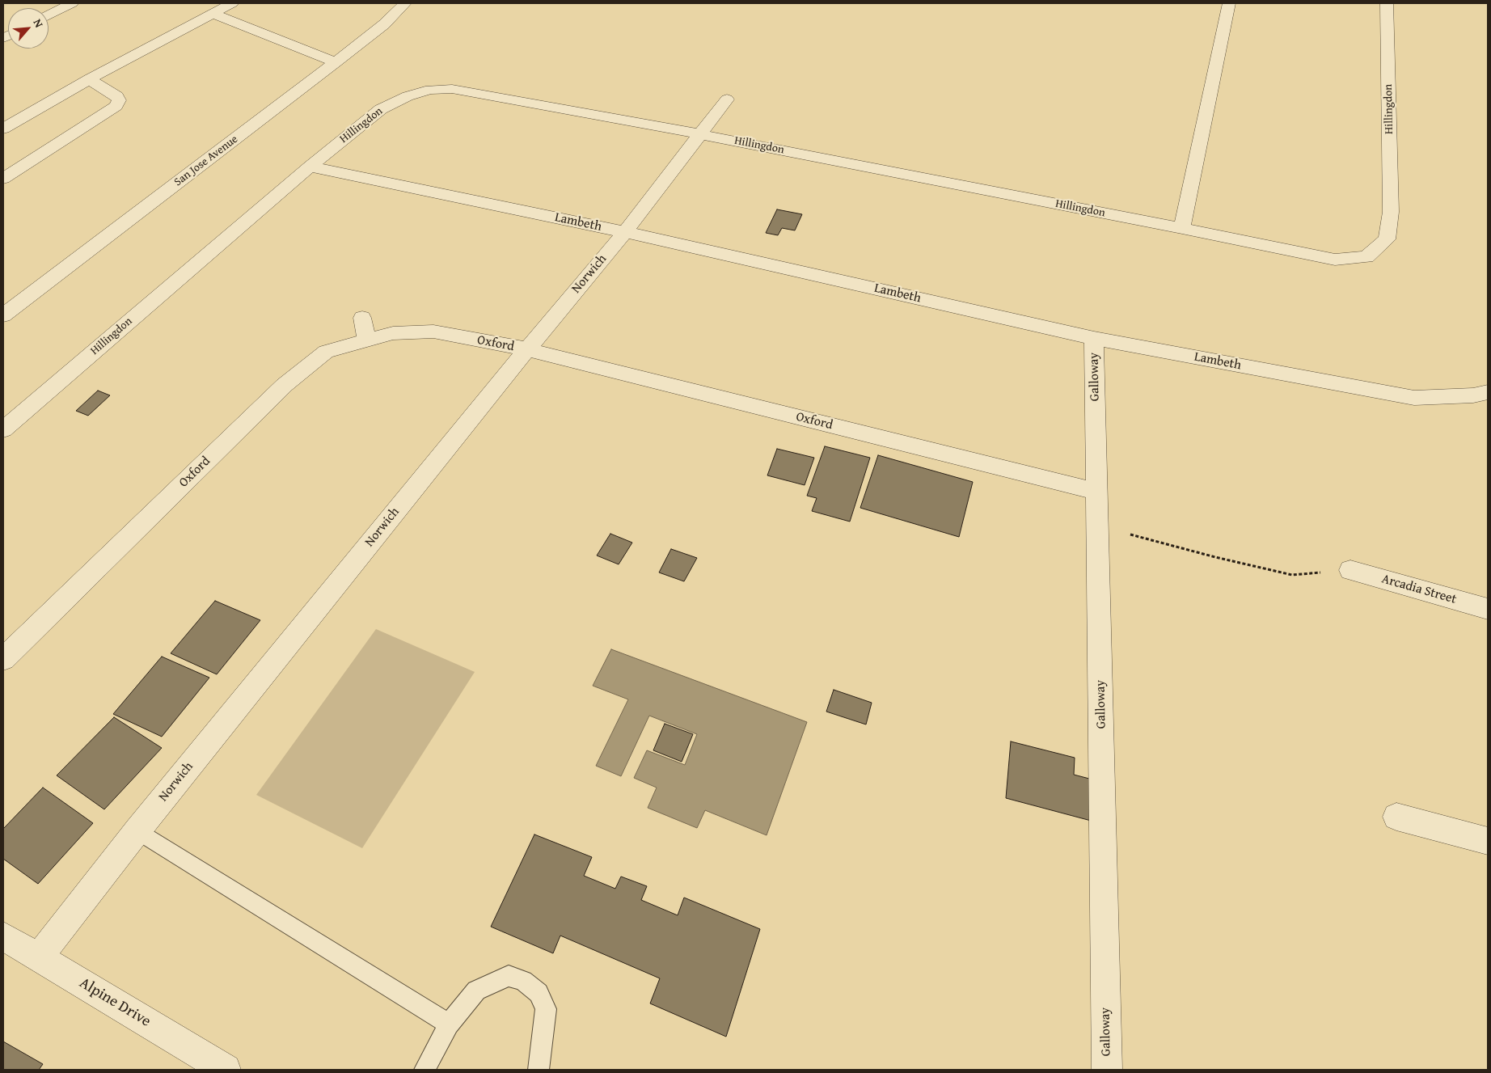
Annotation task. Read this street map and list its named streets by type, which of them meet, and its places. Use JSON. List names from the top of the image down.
{
  "streets": {
    "street": [
      "Hillingdon",
      "San Jose Avenue",
      "Lambeth",
      "Norwich",
      "Oxford",
      "Galloway",
      "Arcadia Street",
      "Alpine Drive"
    ]
  },
  "crossings": [
    ["Hillingdon", "Lambeth"],
    ["Hillingdon", "Norwich"],
    ["Lambeth", "Norwich"],
    ["Lambeth", "Galloway"],
    ["Norwich", "Oxford"],
    ["Norwich", "Alpine Drive"],
    ["Oxford", "Galloway"]
  ],
  "north": "top right"
}
